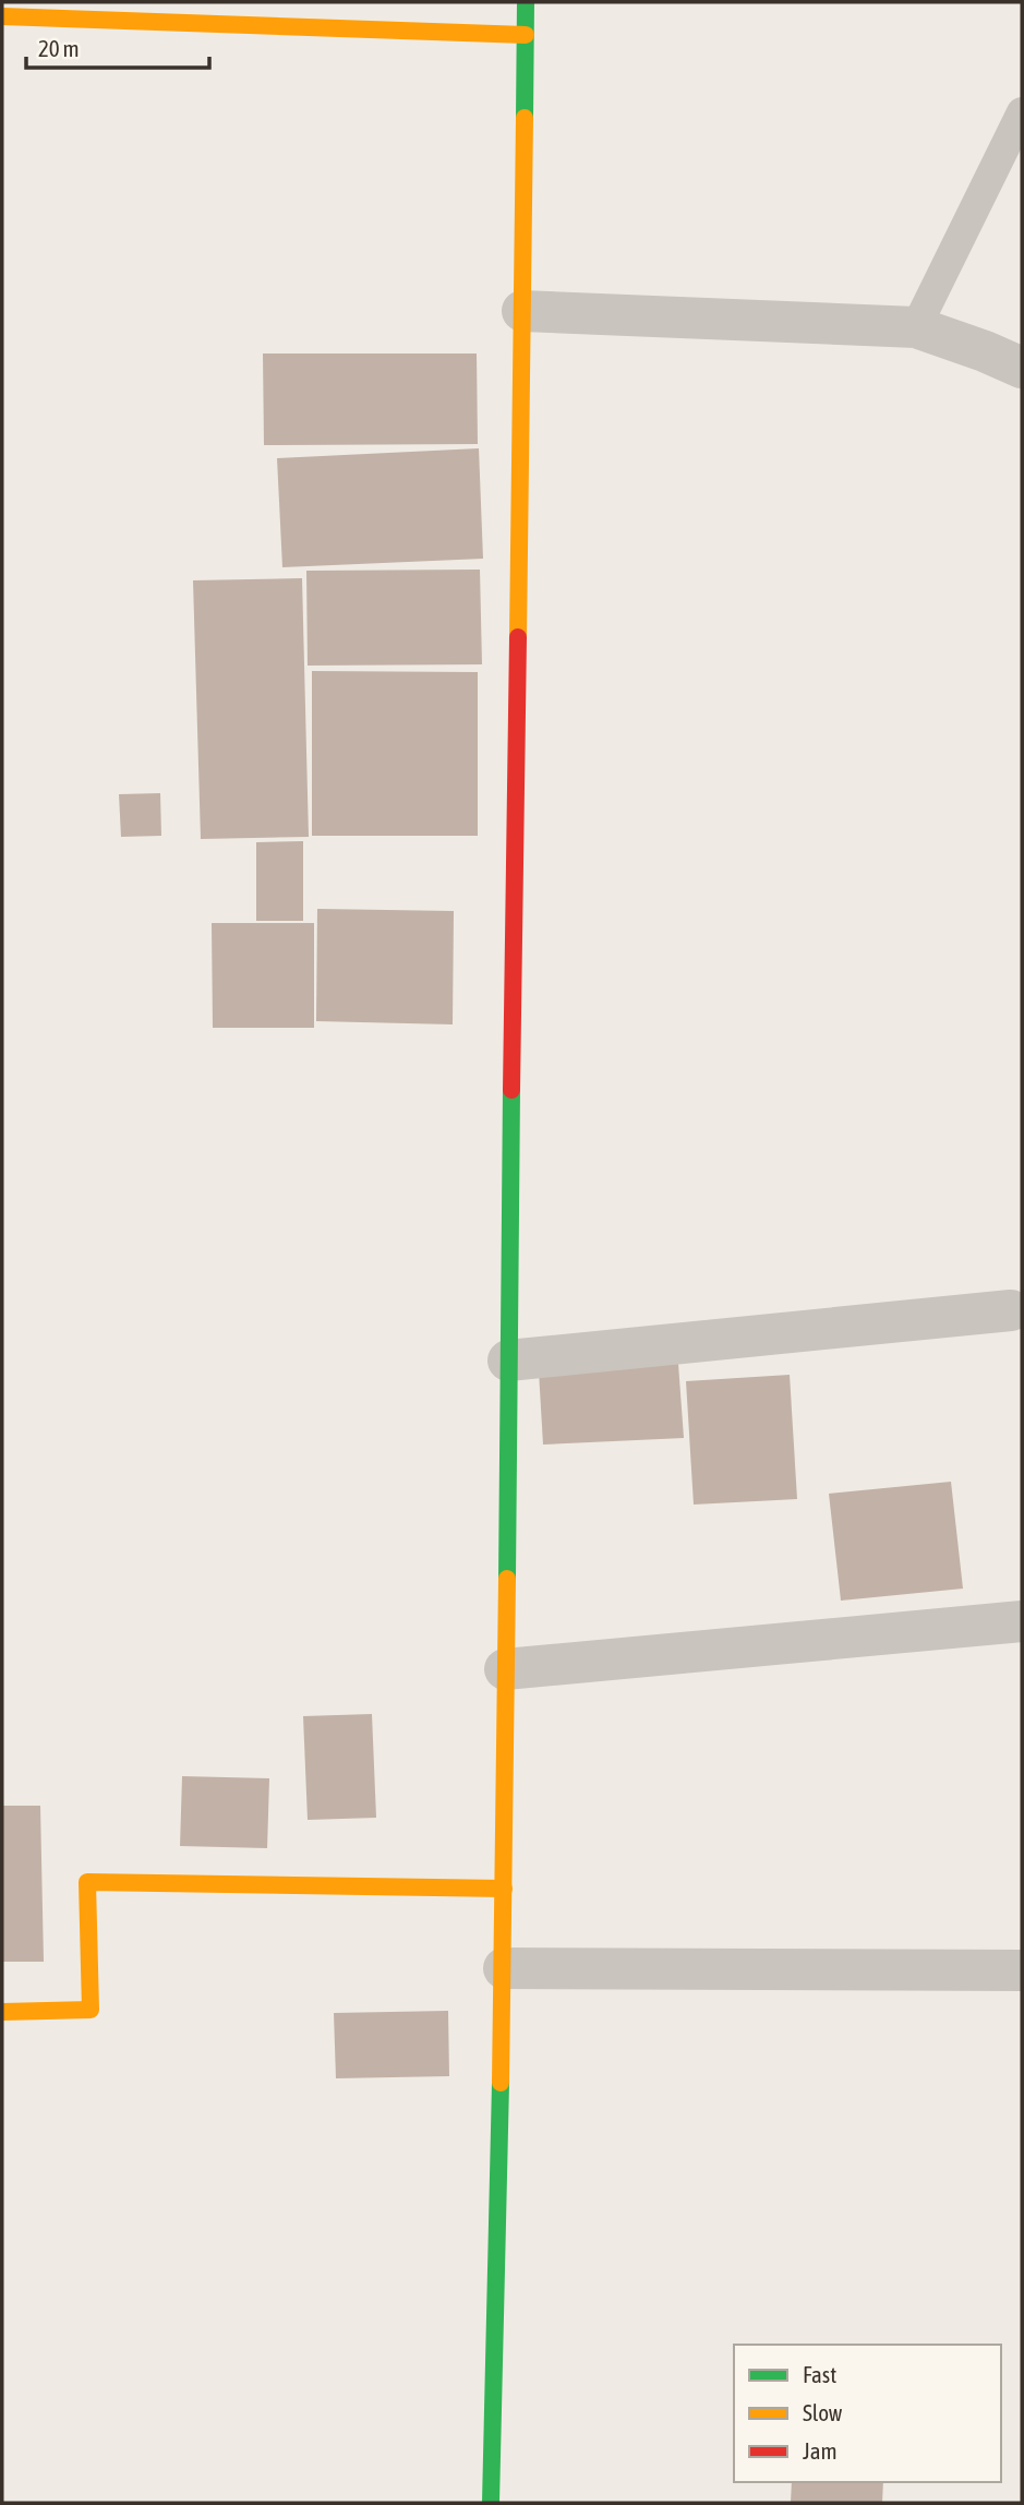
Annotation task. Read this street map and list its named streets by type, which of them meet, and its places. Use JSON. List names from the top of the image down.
{
  "legend": ["Fast", "Slow", "Jam"],
  "scale_bar": "20 m"
}
